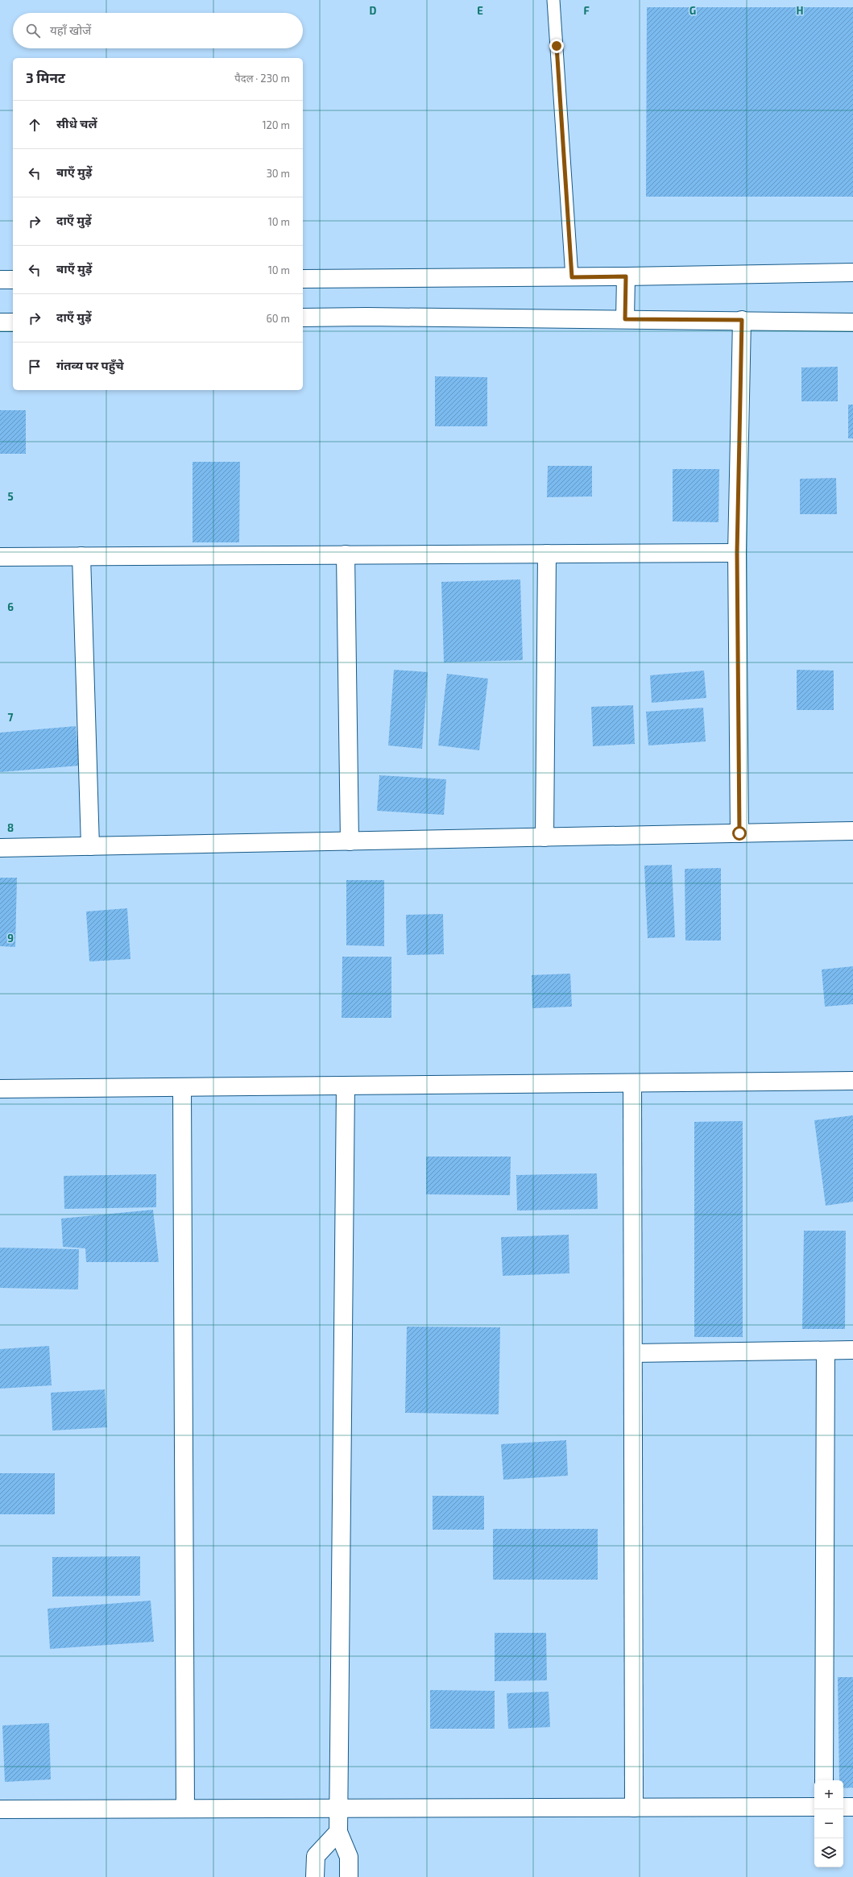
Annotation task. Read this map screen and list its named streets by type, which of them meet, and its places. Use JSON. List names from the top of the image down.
{
  "page": {
    "search": "यहाँ खोजें",
    "heading": ["3 मिनट", "पैदल · 230 m"],
    "list": [
      ["सीधे चलें", "120 m"],
      ["बाएँ मुड़ें", "30 m"],
      ["दाएँ मुड़ें", "10 m"],
      ["बाएँ मुड़ें", "10 m"],
      ["दाएँ मुड़ें", "60 m"],
      "गंतव्य पर पहुँचे"
    ],
    "map_buttons": ["+", "−"]
  },
  "grid": {
    "columns": [
      "D",
      "E",
      "F",
      "G",
      "H"
    ],
    "rows": [
      "5",
      "6",
      "7",
      "8",
      "9"
    ]
  }
}
